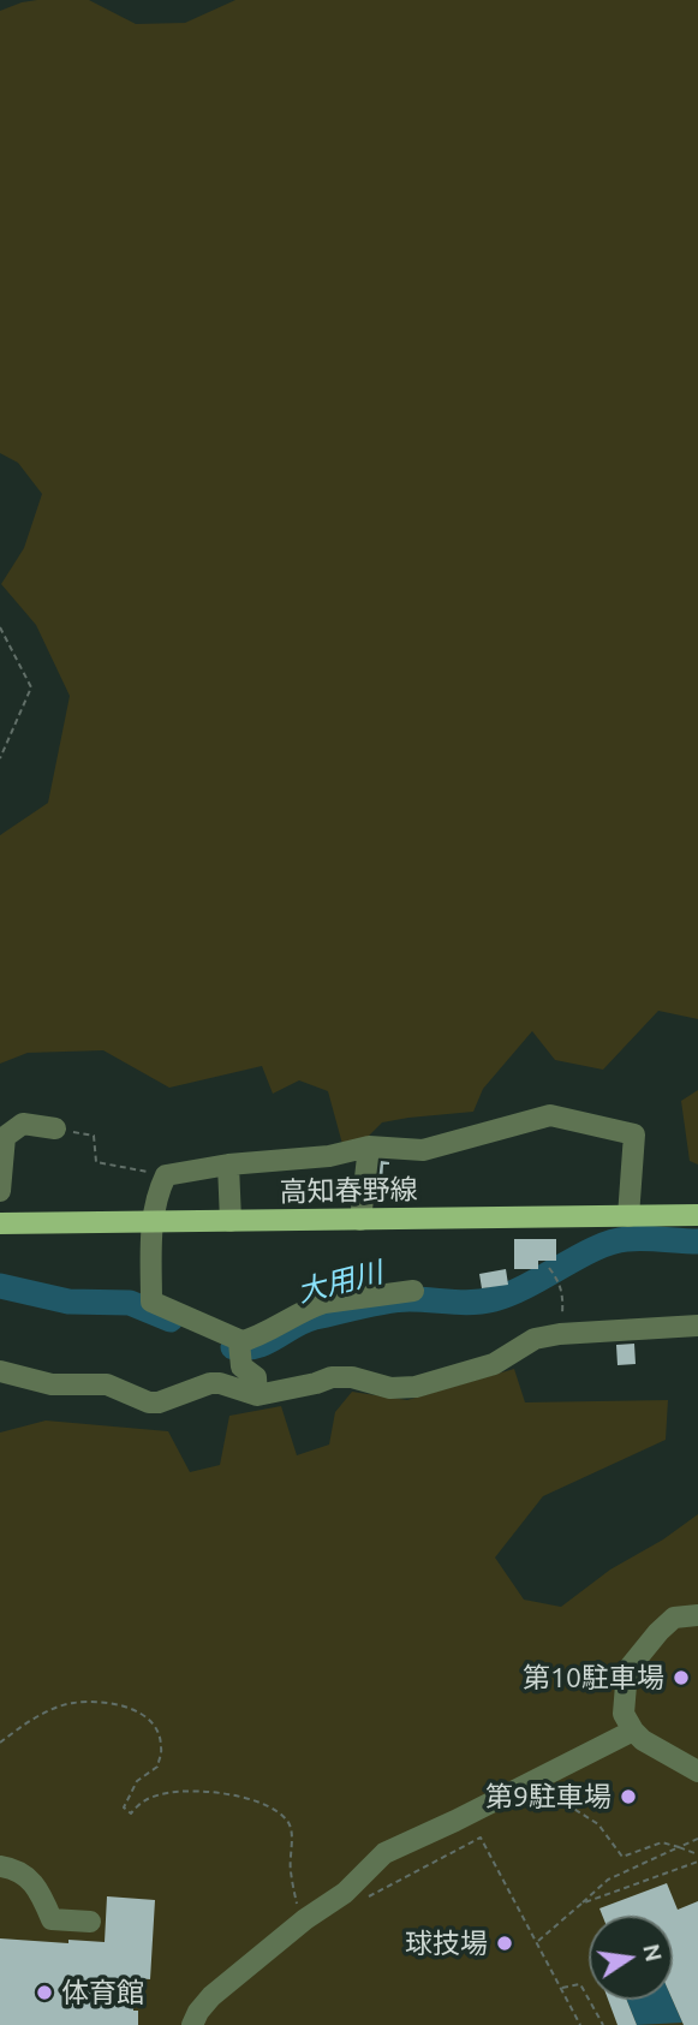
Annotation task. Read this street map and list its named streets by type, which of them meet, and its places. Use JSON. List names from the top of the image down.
{
  "streets": {
    "main road": ["高知春野線"]
  },
  "water": ["大用川"],
  "places": [
    "第10駐車場",
    "第9駐車場",
    "球技場",
    "体育館"
  ],
  "north": "right"
}
